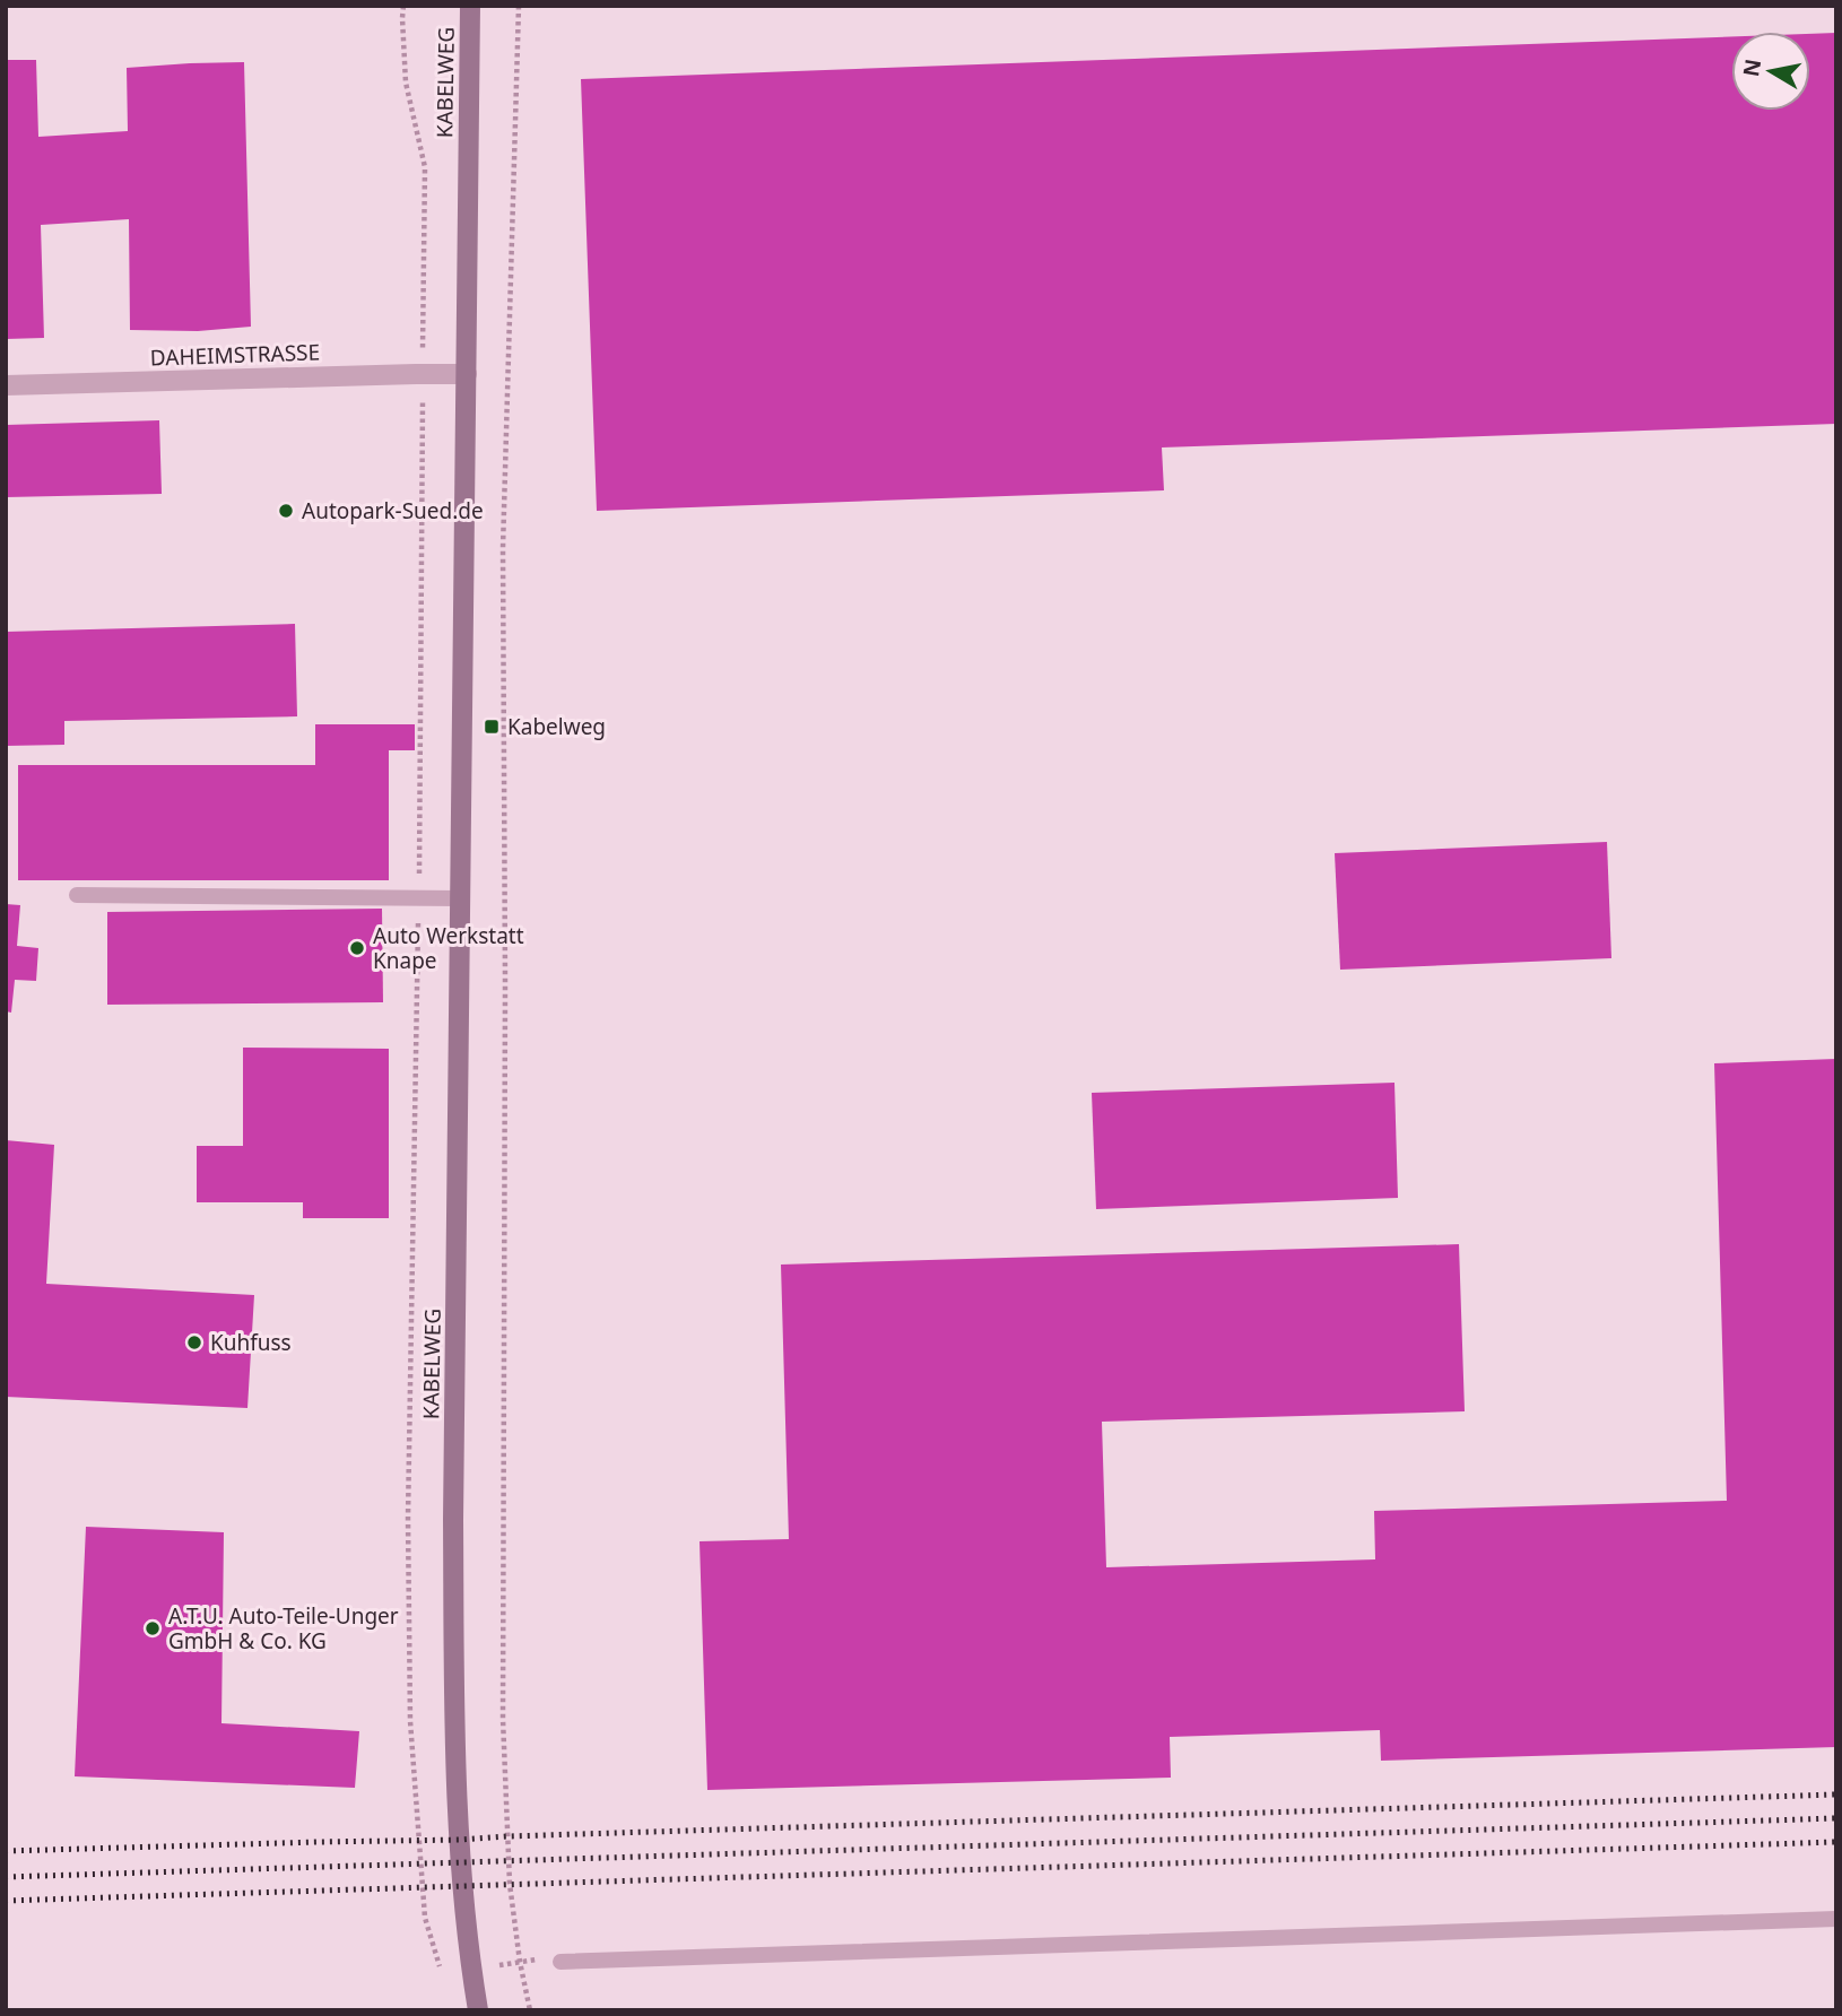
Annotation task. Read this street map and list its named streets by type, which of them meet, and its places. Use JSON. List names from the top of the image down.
{
  "streets": {
    "street": ["KABELWEG", "DAHEIMSTRASSE"]
  },
  "crossings": [
    ["KABELWEG", "DAHEIMSTRASSE"]
  ],
  "places": {
    "other": [
      "Autopark-Sued.de",
      "Auto Werkstatt Knape",
      "Kuhfuss",
      "A.T.U. Auto-Teile-Unger GmbH & Co. KG"
    ],
    "transit": ["Kabelweg"]
  },
  "north": "left"
}
